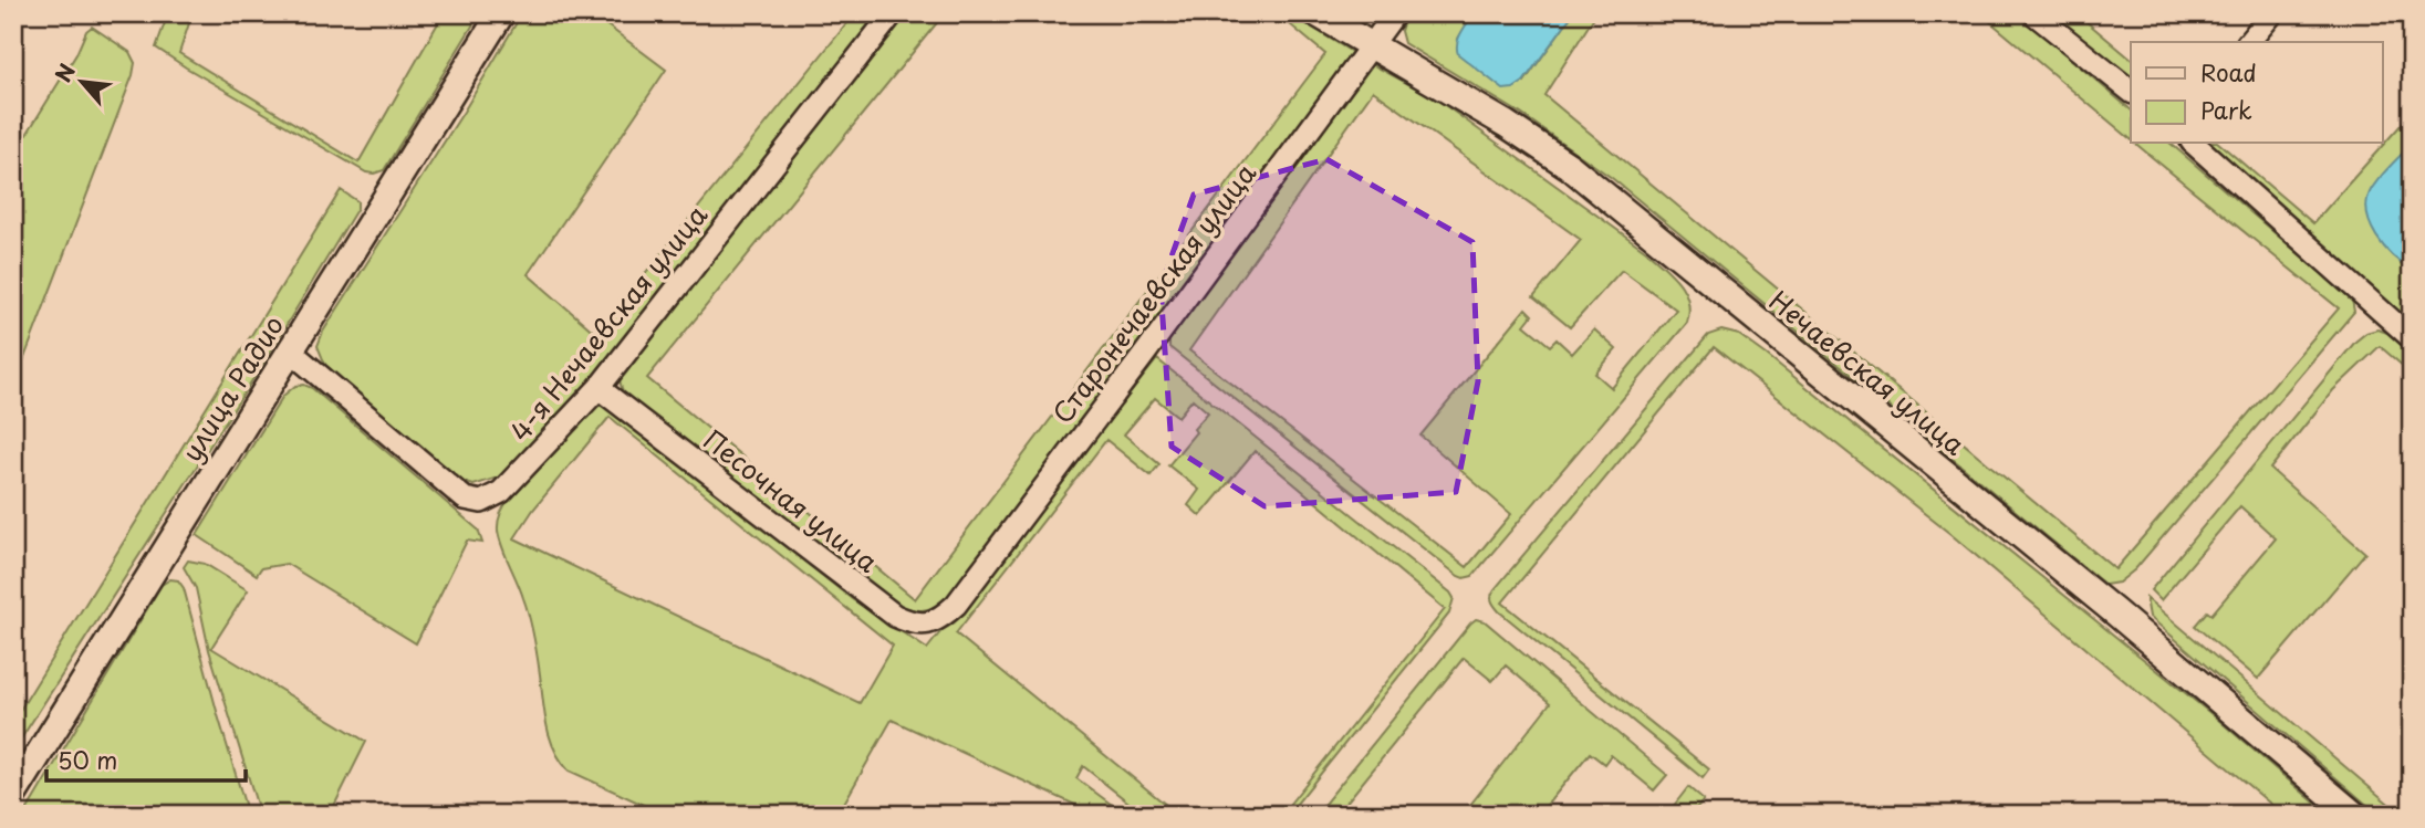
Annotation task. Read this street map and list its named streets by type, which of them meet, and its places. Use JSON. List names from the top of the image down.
{
  "streets": {
    "street": [
      "Старонечаевская улица",
      "4-я Нечаевская улица",
      "Нечаевская улица",
      "улица Радио",
      "Песочная улица"
    ]
  },
  "crossings": [
    ["Старонечаевская улица", "Нечаевская улица"],
    ["Старонечаевская улица", "Песочная улица"],
    ["4-я Нечаевская улица", "улица Радио"],
    ["4-я Нечаевская улица", "Песочная улица"]
  ],
  "legend": ["Road", "Park"],
  "scale_bar": "50 m",
  "north": "top left"
}
